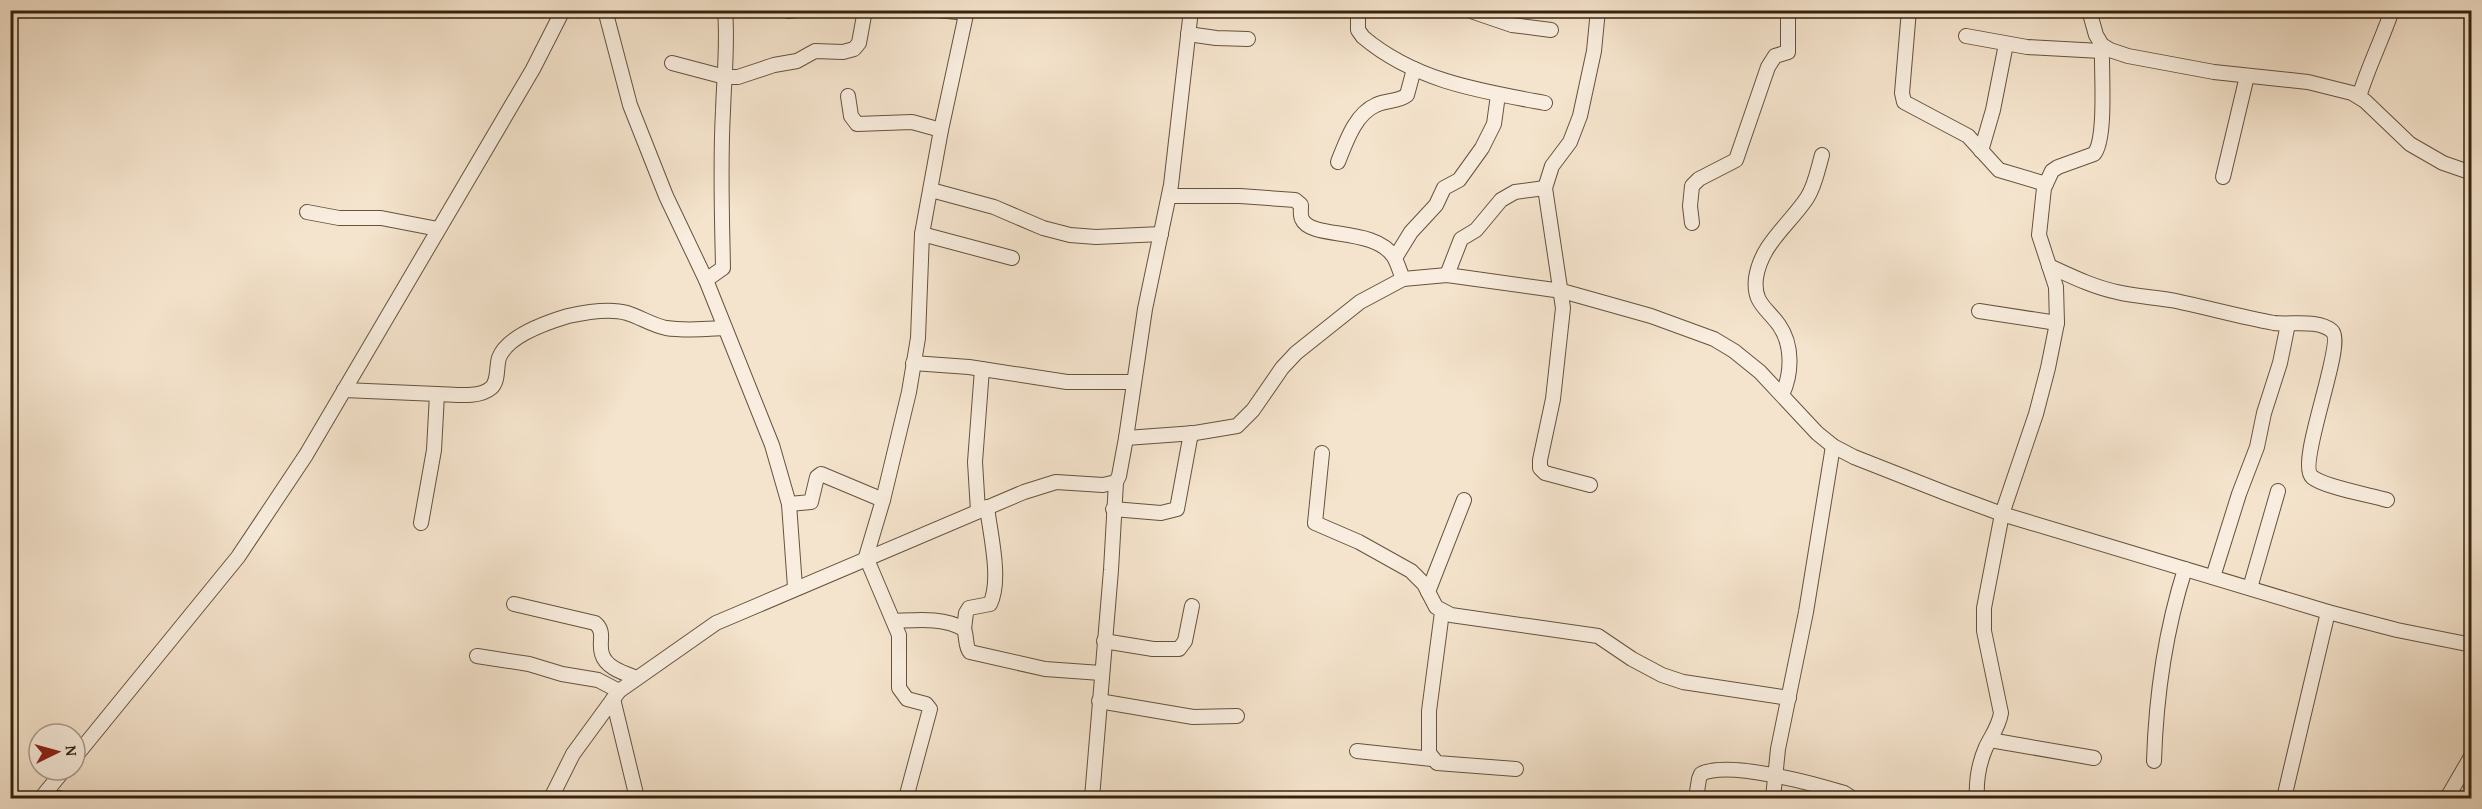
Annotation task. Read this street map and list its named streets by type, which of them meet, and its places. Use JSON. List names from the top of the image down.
{
  "north": "right"
}
